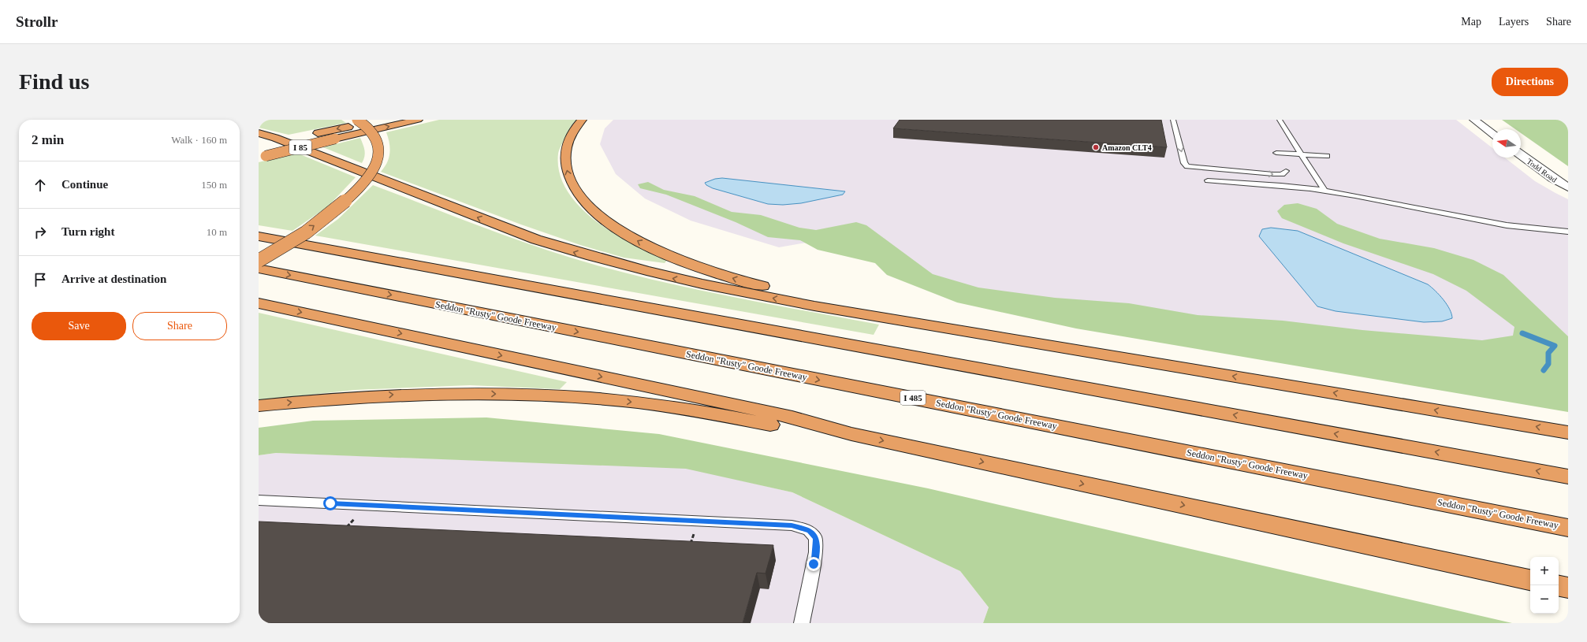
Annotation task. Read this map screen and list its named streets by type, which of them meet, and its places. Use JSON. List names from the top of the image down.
{
  "streets": {
    "highway": ["I 85", "Seddon \"Rusty\" Goode Freeway", "I 485"],
    "street": ["Todd Road"]
  },
  "places": ["Amazon CLT4"],
  "north": "left",
  "page": {
    "header": "Strollr",
    "nav": ["Map", "Layers", "Share"],
    "buttons": [
      "Directions",
      ["Save", "Share"]
    ],
    "title": "Find us",
    "heading": ["2 min", "Walk · 160 m"],
    "list": [
      ["Continue", "150 m"],
      ["Turn right", "10 m"],
      "Arrive at destination"
    ],
    "map_buttons": ["+", "−"]
  }
}
